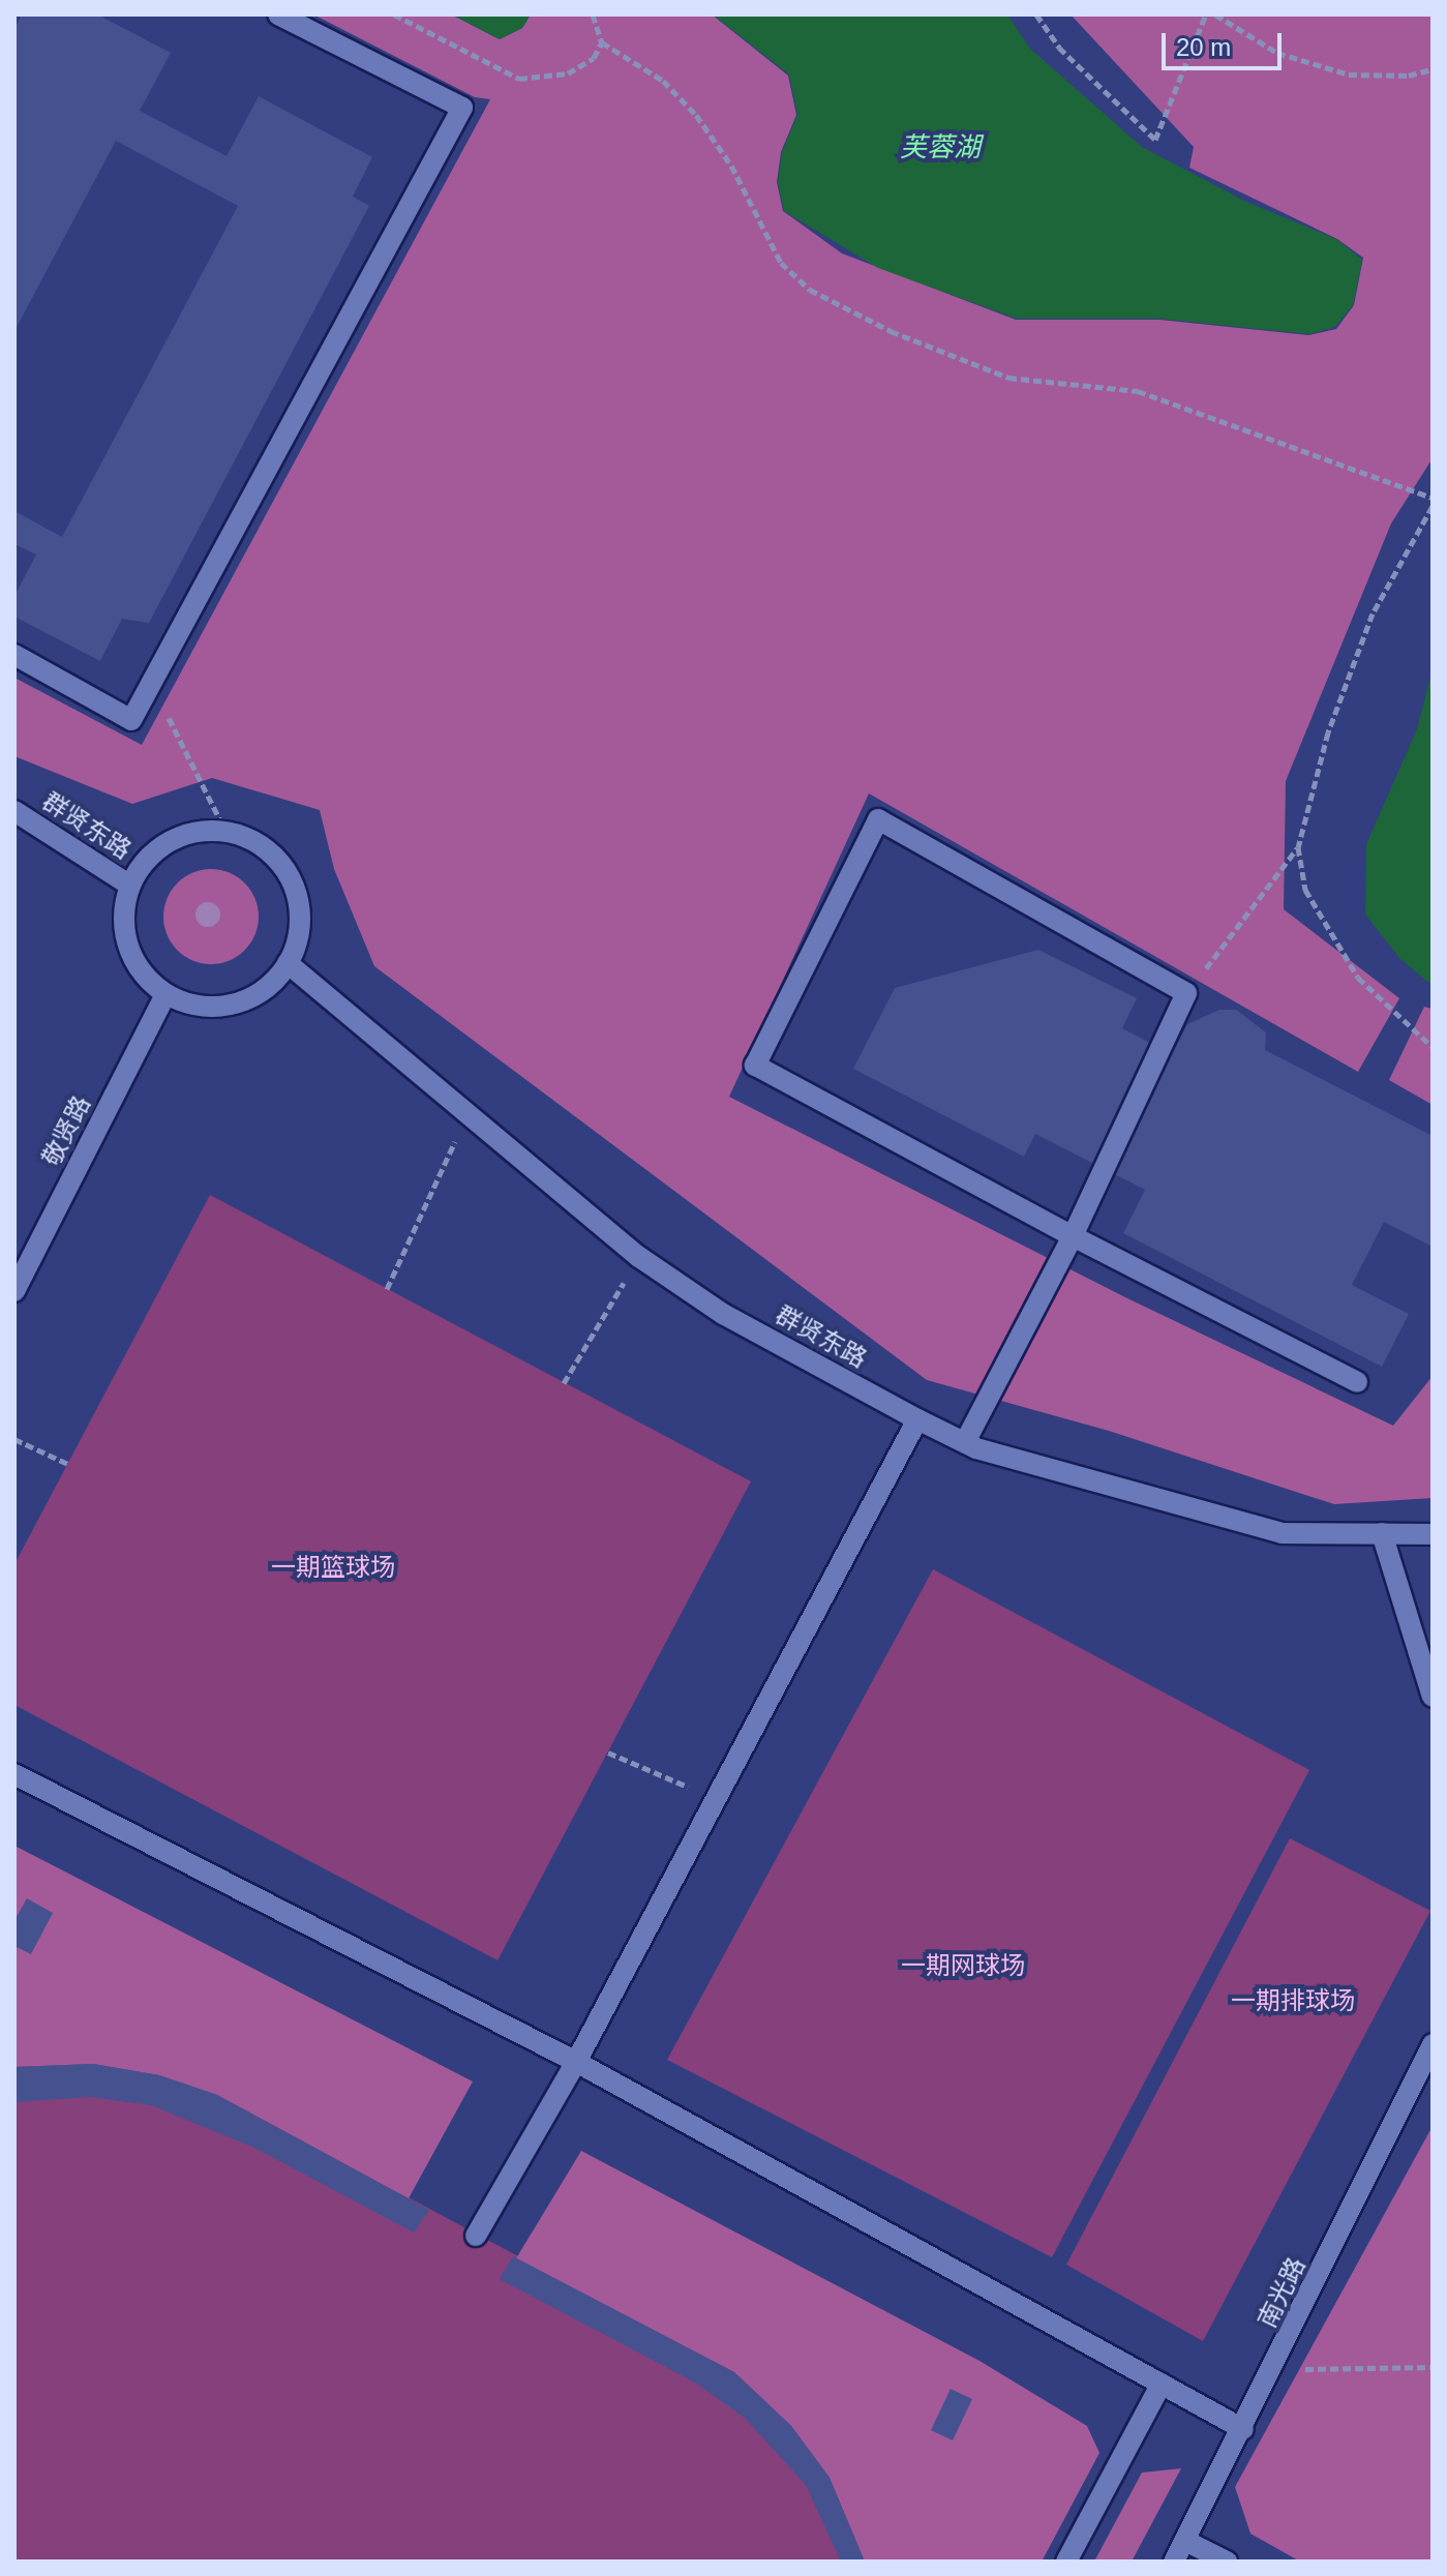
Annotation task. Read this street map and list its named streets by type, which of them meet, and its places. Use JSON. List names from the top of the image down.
{
  "streets": {
    "street": ["群贤东路", "敬贤路", "南光路"]
  },
  "crossings": [
    ["群贤东路", "敬贤路"]
  ],
  "water": ["芙蓉湖"],
  "parks": ["一期篮球场", "一期网球场", "一期排球场"],
  "scale_bar": "20 m"
}
